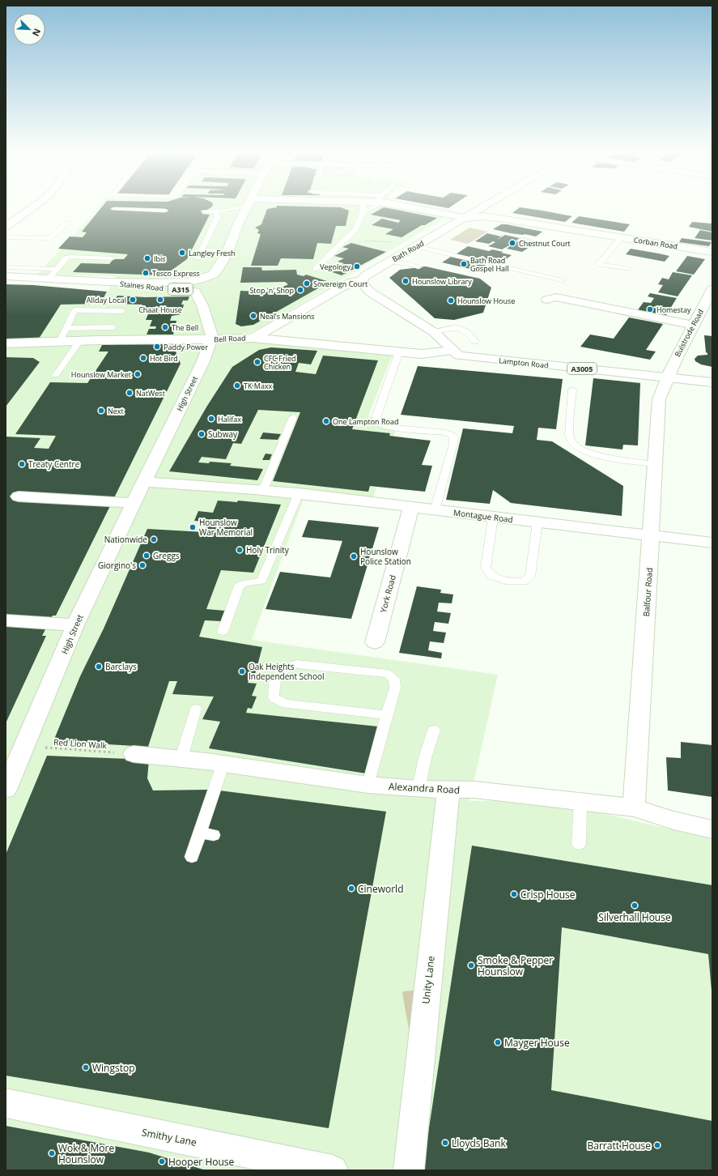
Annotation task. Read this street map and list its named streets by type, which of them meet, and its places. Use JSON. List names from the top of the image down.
{
  "streets": {
    "street": [
      "Corban Road",
      "Bath Road",
      "Staines Road",
      "A315",
      "Bulstrode Road",
      "Bell Road",
      "Lampton Road",
      "A3005",
      "High Street",
      "Montague Road",
      "Balfour Road",
      "York Road",
      "Alexandra Road",
      "Unity Lane",
      "Smithy Lane"
    ],
    "path": ["Red Lion Walk"]
  },
  "crossings": [
    ["Corban Road", "Bath Road"],
    ["Bath Road", "Bell Road"],
    ["Bath Road", "Lampton Road"],
    ["Bulstrode Road", "Lampton Road"],
    ["Bulstrode Road", "Balfour Road"],
    ["Bell Road", "Lampton Road"],
    ["Bell Road", "High Street"],
    ["Lampton Road", "Balfour Road"],
    ["High Street", "Red Lion Walk"],
    ["Montague Road", "Balfour Road"],
    ["Montague Road", "York Road"],
    ["Balfour Road", "Alexandra Road"],
    ["Red Lion Walk", "Alexandra Road"],
    ["Alexandra Road", "Unity Lane"]
  ],
  "places": [
    "Chestnut Court",
    "Langley Fresh",
    "Ibis",
    "Bath Road Gospel Hall",
    "Vegology",
    "Tesco Express",
    "Hounslow Library",
    "Sovereign Court",
    "Stop 'n' Shop",
    "Allday Local",
    "Chaat House",
    "Hounslow House",
    "Homestay",
    "Neal’s Mansions",
    "The Bell",
    "Paddy Power",
    "Hot Bird",
    "CFC Fried Chicken",
    "Hounslow Market",
    "TK Maxx",
    "NatWest",
    "Next",
    "Halifax",
    "One Lampton Road",
    "Subway",
    "Treaty Centre",
    "Hounslow War Memorial",
    "Nationwide",
    "Holy Trinity",
    "Greggs",
    "Hounslow Police Station",
    "Giorgino's",
    "Barclays",
    "Oak Heights Independent School",
    "Cineworld",
    "Crisp House",
    "Silverhall House",
    "Smoke & Pepper Hounslow",
    "Mayger House",
    "Wingstop",
    "Lloyds Bank",
    "Barratt House",
    "Wok & More Hounslow",
    "Hooper House"
  ],
  "north": "bottom right"
}
